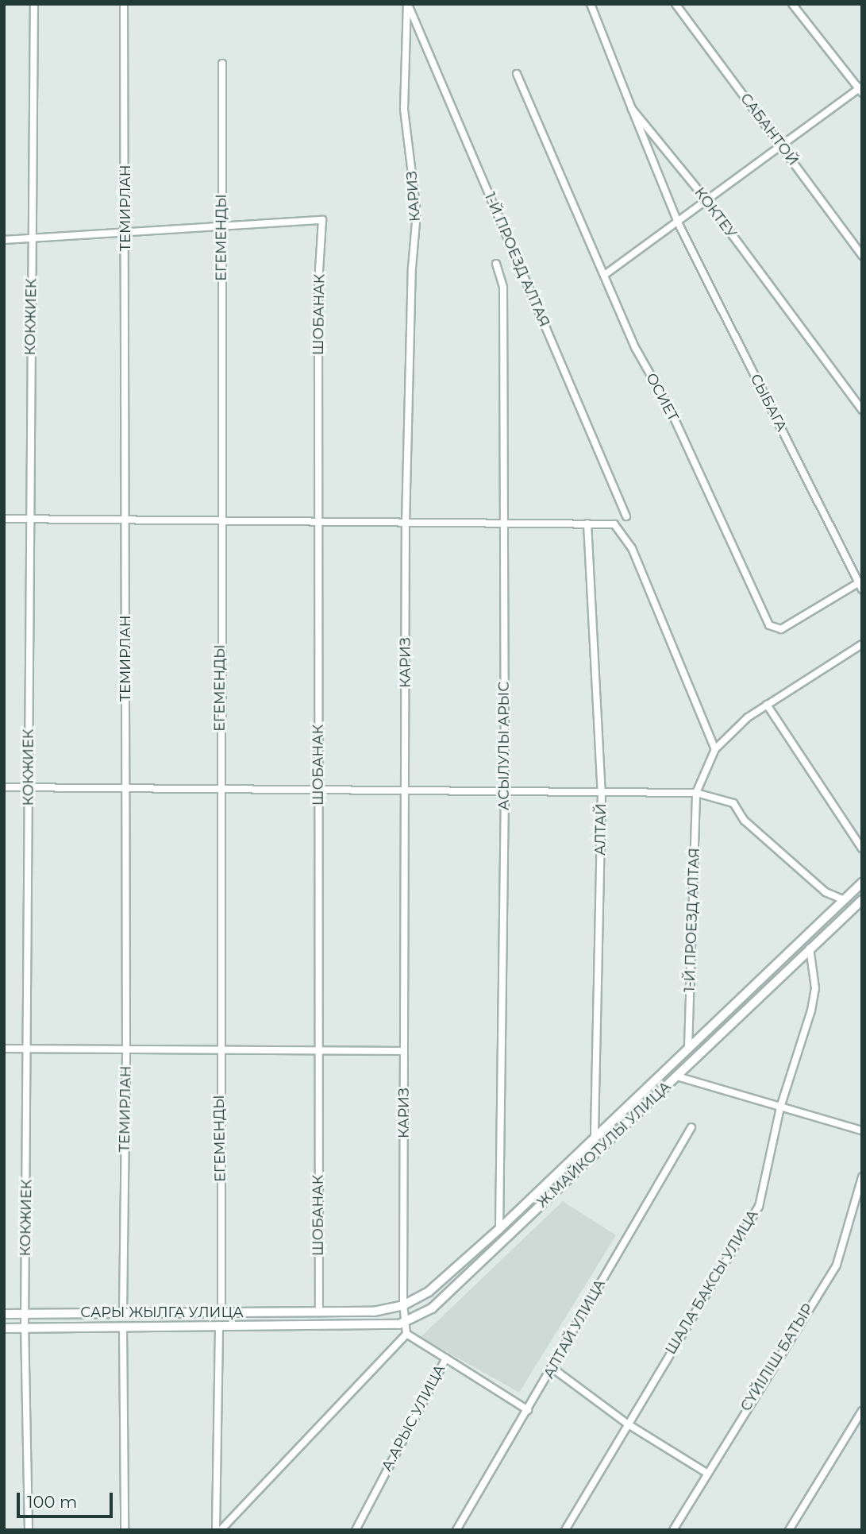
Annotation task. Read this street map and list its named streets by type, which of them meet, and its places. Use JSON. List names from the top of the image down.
{
  "streets": {
    "street": [
      "САБАНТОЙ",
      "КАРИЗ",
      "ТЕМИРЛАН",
      "КОКТЕУ",
      "ЕГЕМЕНДЫ",
      "1-Й ПРОЕЗД АЛТАЯ",
      "ШОБАНАК",
      "КОКЖИЕК",
      "ОСИЕТ",
      "СЫБАГА",
      "АСЫЛУЛЫ АРЫС",
      "АЛТАЙ",
      "Ж.МАЙКОТУЛЫ УЛИЦА",
      "ШАЛА БАКСЫ УЛИЦА",
      "САРЫ ЖЫЛГА УЛИЦА",
      "АЛТАЙ УЛИЦА",
      "СҮЙІЛІШ БАТЫР",
      "А.АРЫС УЛИЦА"
    ]
  },
  "crossings": [
    ["КАРИЗ", "1-Й ПРОЕЗД АЛТАЯ"],
    ["КАРИЗ", "Ж.МАЙКОТУЛЫ УЛИЦА"],
    ["ТЕМИРЛАН", "САРЫ ЖЫЛГА УЛИЦА"],
    ["КОКТЕУ", "СЫБАГА"],
    ["ЕГЕМЕНДЫ", "ШОБАНАК"],
    ["ЕГЕМЕНДЫ", "САРЫ ЖЫЛГА УЛИЦА"],
    ["1-Й ПРОЕЗД АЛТАЯ", "Ж.МАЙКОТУЛЫ УЛИЦА"],
    ["ШОБАНАК", "Ж.МАЙКОТУЛЫ УЛИЦА"],
    ["ШОБАНАК", "САРЫ ЖЫЛГА УЛИЦА"],
    ["КОКЖИЕК", "САРЫ ЖЫЛГА УЛИЦА"],
    ["ОСИЕТ", "СЫБАГА"],
    ["АСЫЛУЛЫ АРЫС", "Ж.МАЙКОТУЛЫ УЛИЦА"],
    ["АЛТАЙ", "Ж.МАЙКОТУЛЫ УЛИЦА"],
    ["Ж.МАЙКОТУЛЫ УЛИЦА", "ШАЛА БАКСЫ УЛИЦА"],
    ["Ж.МАЙКОТУЛЫ УЛИЦА", "САРЫ ЖЫЛГА УЛИЦА"]
  ],
  "scale_bar": "100 m"
}
